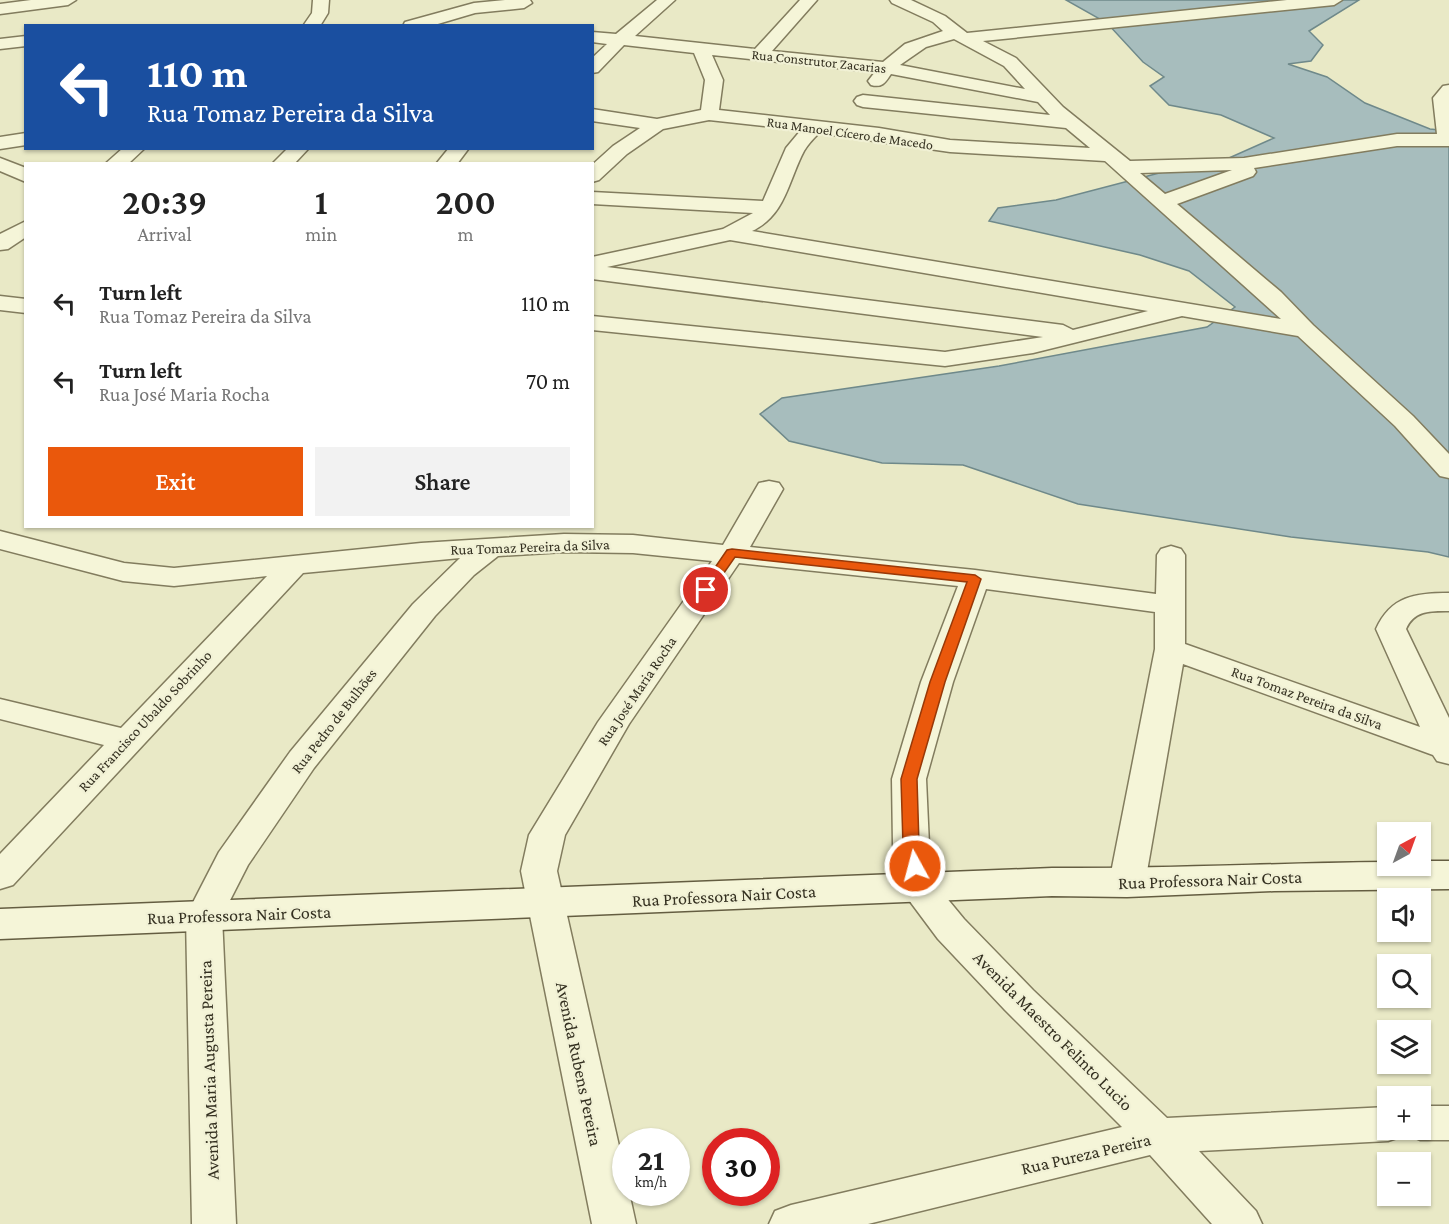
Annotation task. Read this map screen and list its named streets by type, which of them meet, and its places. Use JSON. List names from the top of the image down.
{
  "streets": {
    "main road": ["Rua Professora Nair Costa"],
    "street": [
      "Rua Construtor Zacarias",
      "Rua Manoel Cícero de Macedo",
      "Rua Tomaz Pereira da Silva",
      "Rua José Maria Rocha",
      "Rua Francisco Ubaldo Sobrinho",
      "Rua Pedro de Bulhões",
      "Avenida Maestro Felinto Lucio",
      "Avenida Rubens Pereira",
      "Avenida Maria Augusta Pereira",
      "Rua Pureza Pereira"
    ]
  },
  "crossings": [
    ["Rua Tomaz Pereira da Silva", "Rua José Maria Rocha"],
    ["Rua Tomaz Pereira da Silva", "Rua Francisco Ubaldo Sobrinho"],
    ["Rua Tomaz Pereira da Silva", "Rua Pedro de Bulhões"],
    ["Rua José Maria Rocha", "Rua Professora Nair Costa"],
    ["Rua José Maria Rocha", "Avenida Rubens Pereira"],
    ["Rua Pedro de Bulhões", "Rua Professora Nair Costa"],
    ["Rua Pedro de Bulhões", "Avenida Maria Augusta Pereira"],
    ["Rua Professora Nair Costa", "Avenida Maestro Felinto Lucio"],
    ["Rua Professora Nair Costa", "Avenida Rubens Pereira"],
    ["Rua Professora Nair Costa", "Avenida Maria Augusta Pereira"],
    ["Avenida Maestro Felinto Lucio", "Rua Pureza Pereira"]
  ],
  "north": "top right",
  "page": {
    "turn": ["110 m", "Rua Tomaz Pereira da Silva"],
    "eta": [
      "20:39",
      "Arrival",
      "1",
      "min",
      "200",
      "m"
    ],
    "list": [
      {
        "name": "Turn left",
        "note": "Rua Tomaz Pereira da Silva",
        "value": "110 m"
      },
      {
        "name": "Turn left",
        "note": "Rua José Maria Rocha",
        "value": "70 m"
      }
    ],
    "buttons": ["Exit", "Share"],
    "map_buttons": ["+", "−"],
    "speed": "21 km/h",
    "limit": "30"
  }
}
